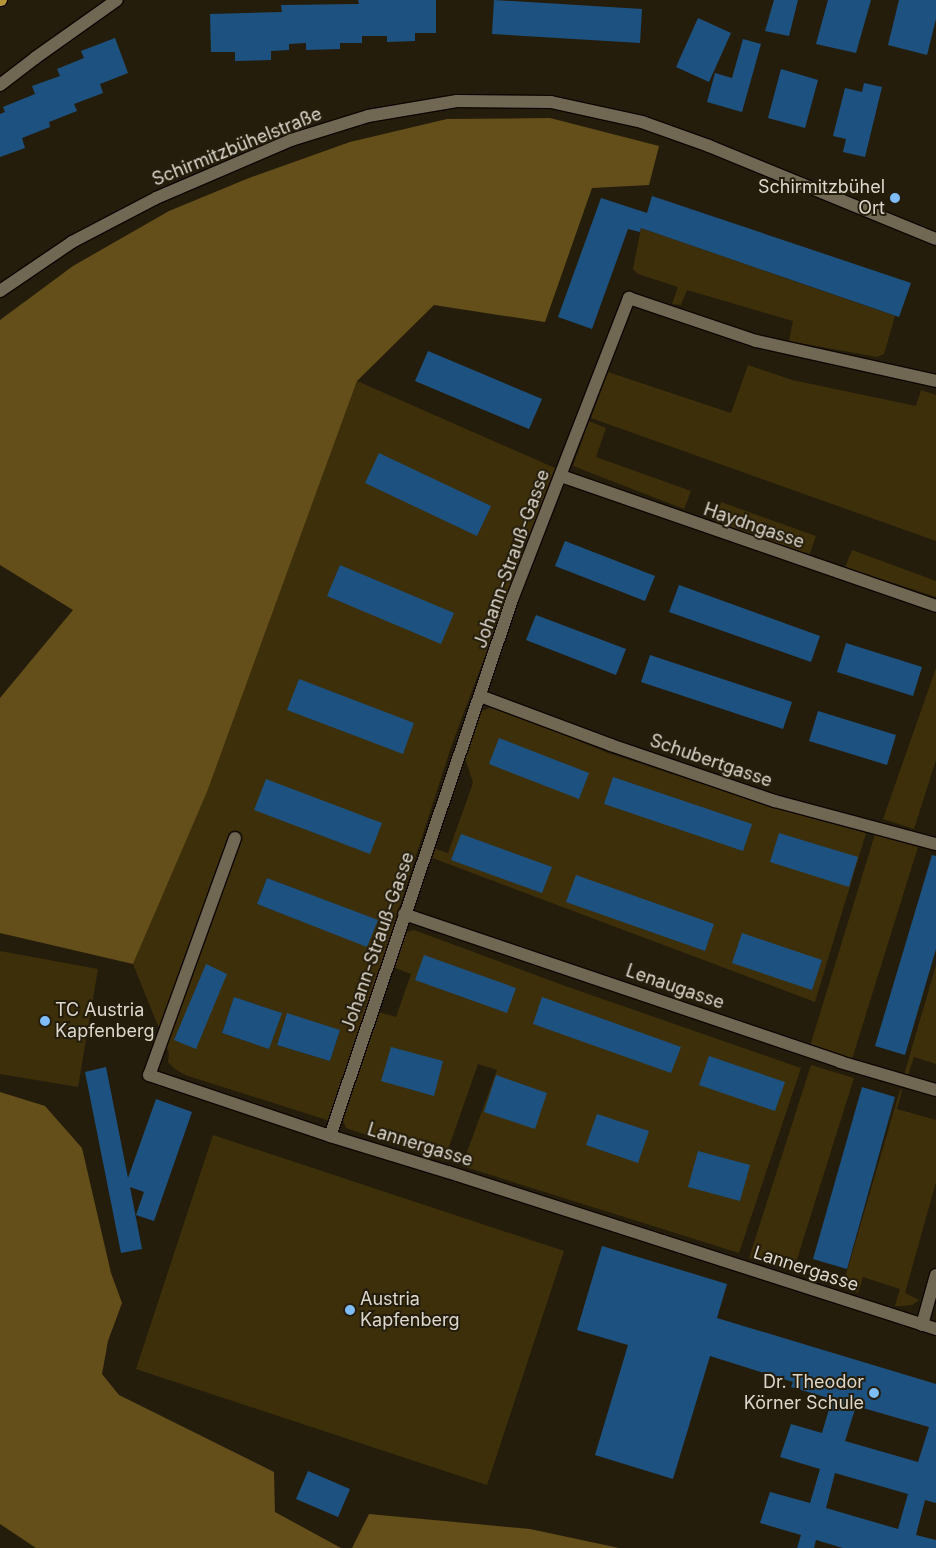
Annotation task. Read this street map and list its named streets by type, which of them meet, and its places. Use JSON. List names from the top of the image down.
{
  "streets": {
    "street": [
      "Schirmitzbühelstraße",
      "Haydngasse",
      "Johann-Strauß-Gasse",
      "Schubertgasse",
      "Lenaugasse",
      "Lannergasse"
    ]
  },
  "crossings": [
    ["Haydngasse", "Johann-Strauß-Gasse"],
    ["Johann-Strauß-Gasse", "Schubertgasse"],
    ["Johann-Strauß-Gasse", "Lenaugasse"],
    ["Johann-Strauß-Gasse", "Lannergasse"]
  ],
  "places": [
    "Schirmitzbühel Ort",
    "TC Austria Kapfenberg",
    "Austria Kapfenberg",
    "Dr. Theodor Körner Schule"
  ]
}
